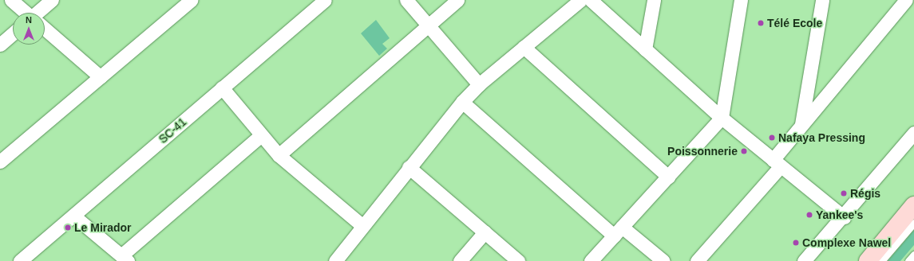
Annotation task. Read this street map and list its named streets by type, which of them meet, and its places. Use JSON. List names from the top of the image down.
{
  "streets": {
    "street": ["SC-41"]
  },
  "places": [
    "Télé Ecole",
    "Nafaya Pressing",
    "Poissonnerie",
    "Régis",
    "Yankee's",
    "Le Mirador",
    "Complexe Nawel"
  ],
  "north": "top"
}
